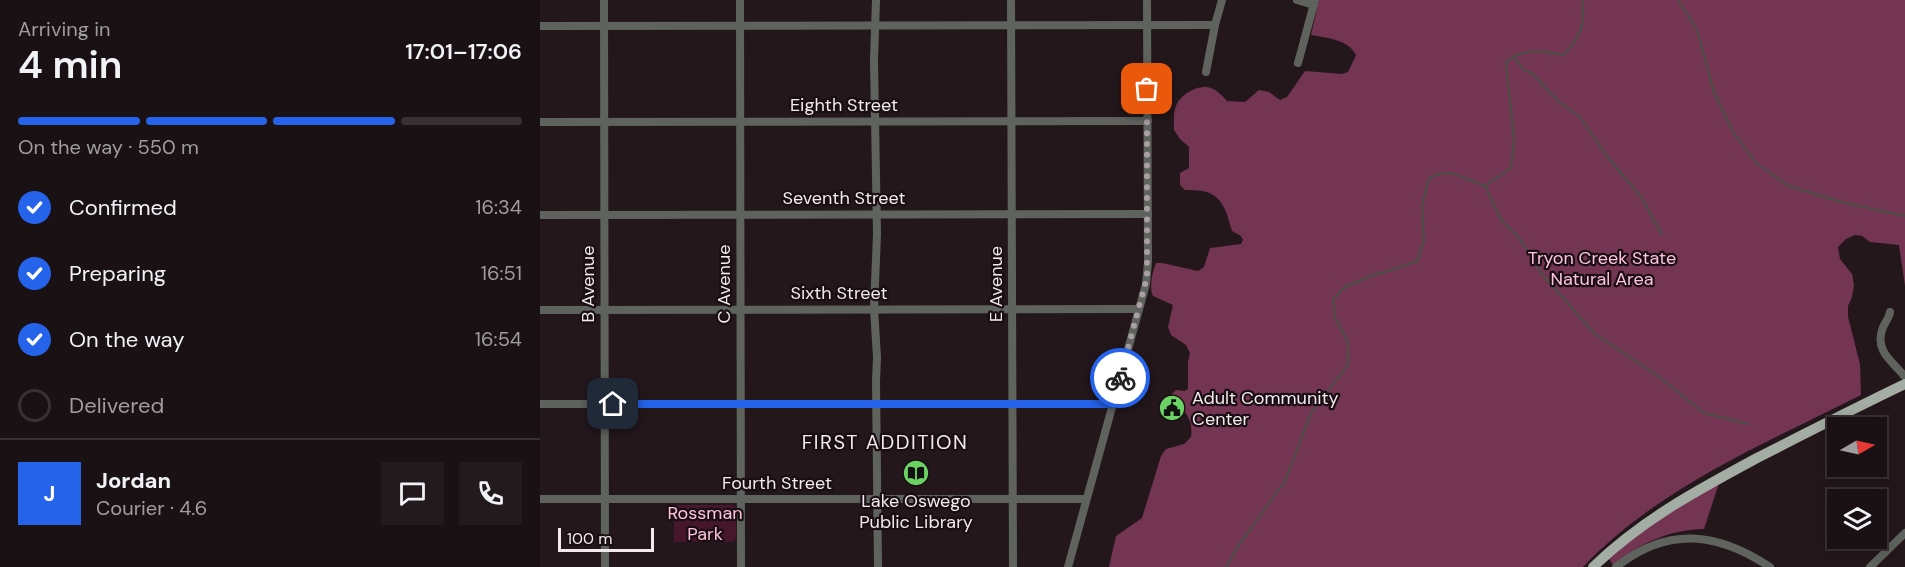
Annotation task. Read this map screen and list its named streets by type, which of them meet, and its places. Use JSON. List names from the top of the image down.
{
  "streets": {
    "street": [
      "Eighth Street",
      "Seventh Street",
      "B Avenue",
      "C Avenue",
      "E Avenue",
      "Sixth Street",
      "Fourth Street"
    ]
  },
  "crossings": [
    ["Eighth Street", "B Avenue"],
    ["Eighth Street", "C Avenue"],
    ["Eighth Street", "E Avenue"],
    ["Seventh Street", "B Avenue"],
    ["Seventh Street", "C Avenue"],
    ["Seventh Street", "E Avenue"],
    ["B Avenue", "Sixth Street"],
    ["B Avenue", "Fourth Street"],
    ["C Avenue", "Sixth Street"],
    ["C Avenue", "Fourth Street"],
    ["E Avenue", "Sixth Street"],
    ["E Avenue", "Fourth Street"]
  ],
  "districts": ["FIRST ADDITION"],
  "parks": ["Tryon Creek State Natural Area", "Rossman Park"],
  "places": {
    "public building": ["Adult Community Center"],
    "library": ["Lake Oswego Public Library"]
  },
  "scale_bar": "100 m",
  "north": "right",
  "page": {
    "heading": ["4 min", "Arriving in", "17:01–17:06"],
    "panel": ["Jordan", "Courier · 4.6"],
    "bar": "On the way · 550 m",
    "list": [
      ["Confirmed", "16:34"],
      ["Preparing", "16:51"],
      ["On the way", "16:54"],
      "Delivered"
    ],
    "round": "J",
    "scale": "100 m"
  }
}
